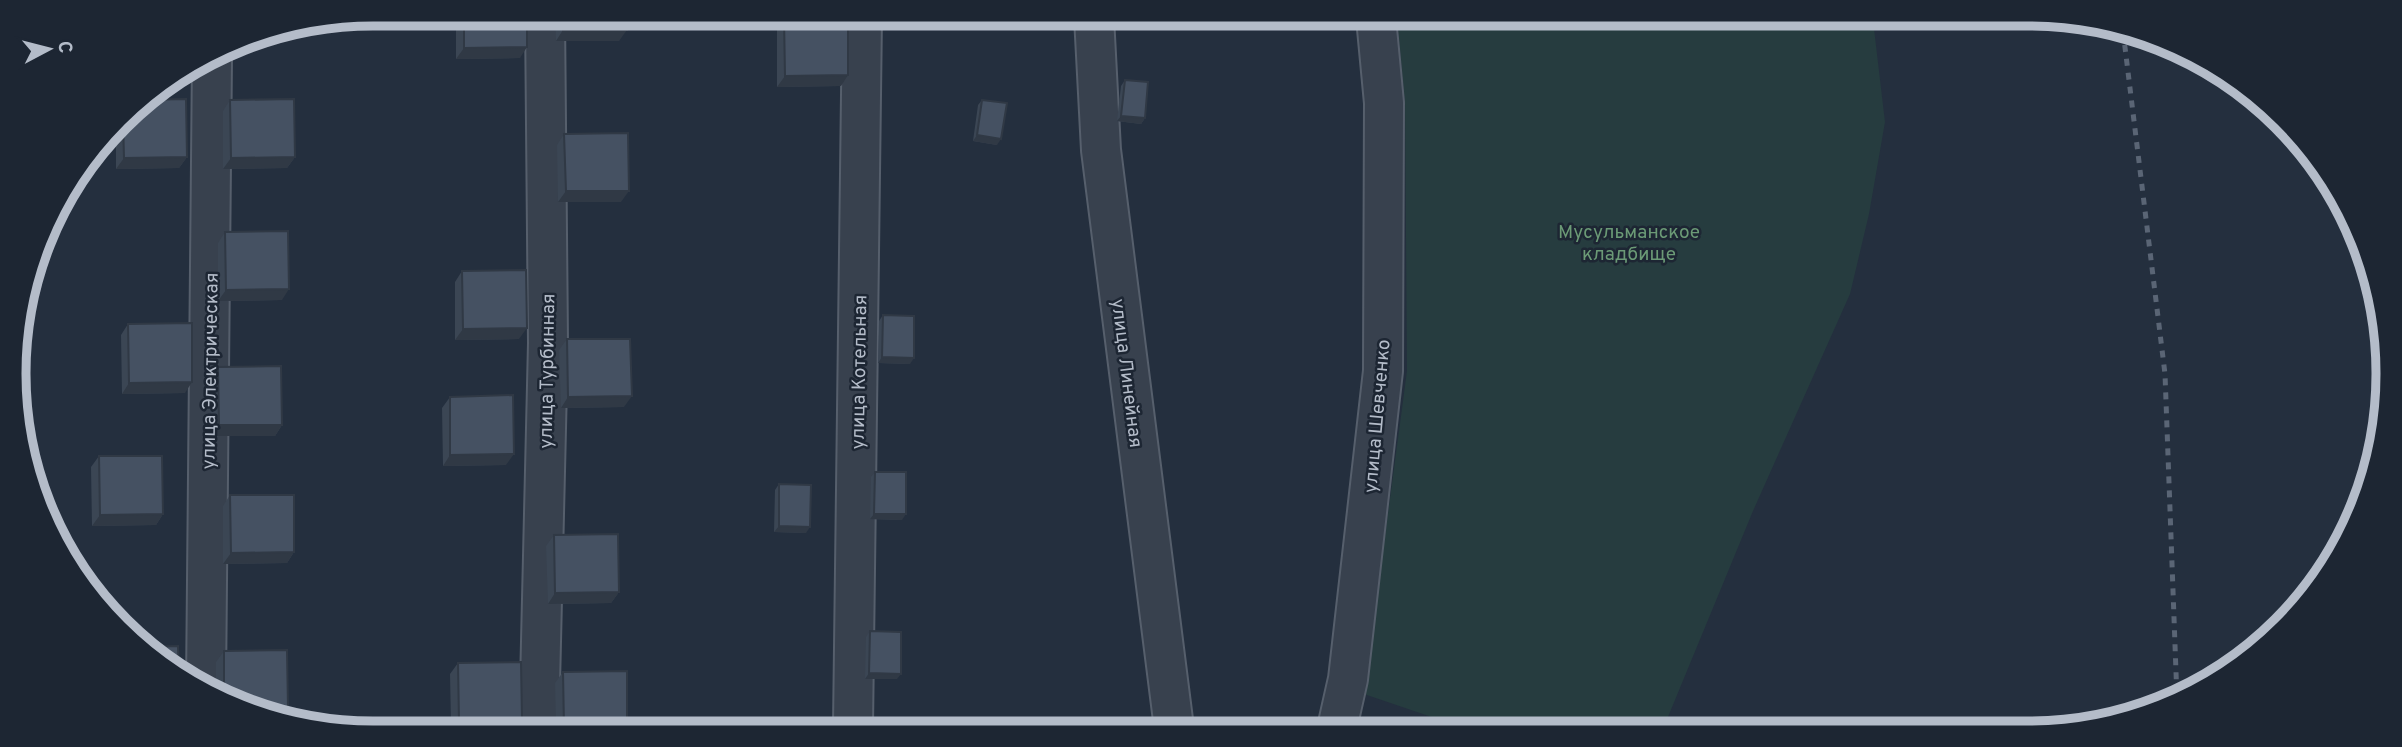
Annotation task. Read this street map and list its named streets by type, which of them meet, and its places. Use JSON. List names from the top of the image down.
{
  "streets": {
    "street": [
      "улица Электрическая",
      "улица Турбинная",
      "улица Котельная",
      "улица Линейная",
      "улица Шевченко"
    ]
  },
  "parks": ["Мусульманское кладбище"],
  "north": "right"
}
